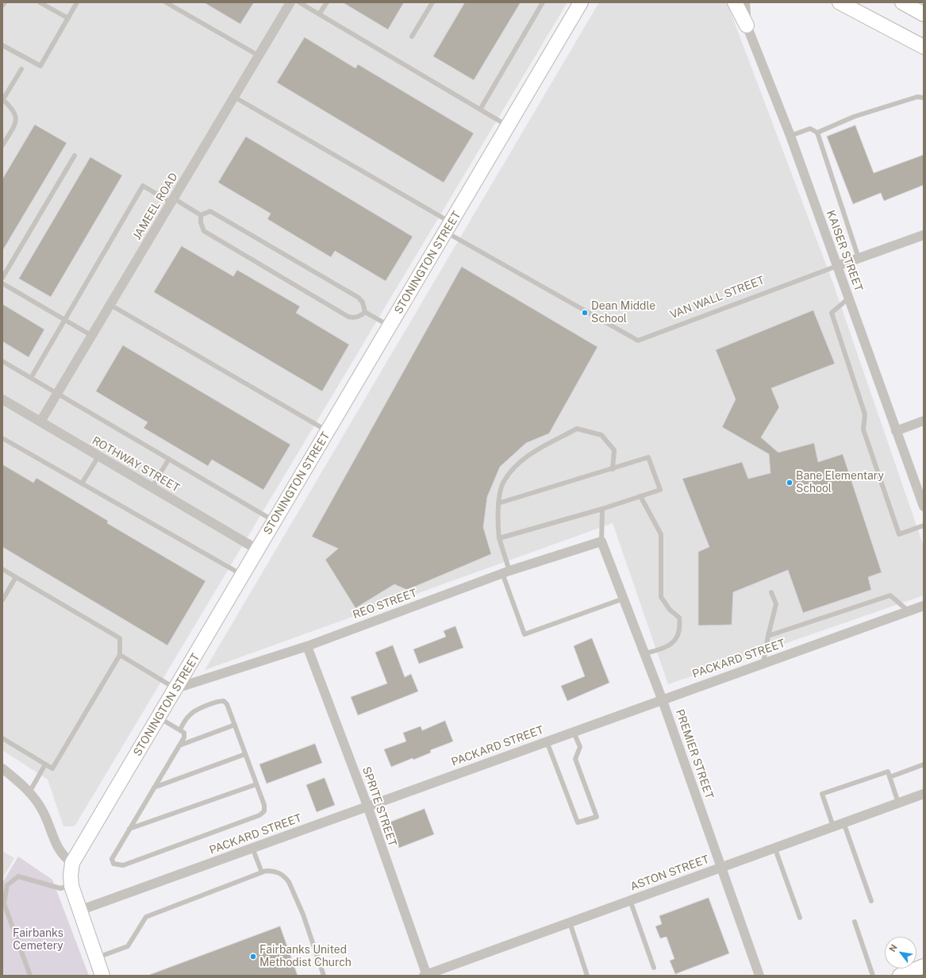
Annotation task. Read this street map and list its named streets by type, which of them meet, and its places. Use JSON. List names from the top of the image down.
{
  "streets": {
    "street": [
      "JAMEEL ROAD",
      "KAISER STREET",
      "STONINGTON STREET",
      "VAN WALL STREET",
      "ROTHWAY STREET",
      "REO STREET",
      "PACKARD STREET",
      "PREMIER STREET",
      "SPRITE STREET",
      "ASTON STREET"
    ]
  },
  "crossings": [
    ["JAMEEL ROAD", "ROTHWAY STREET"],
    ["KAISER STREET", "VAN WALL STREET"],
    ["STONINGTON STREET", "VAN WALL STREET"],
    ["STONINGTON STREET", "ROTHWAY STREET"],
    ["STONINGTON STREET", "REO STREET"],
    ["STONINGTON STREET", "PACKARD STREET"],
    ["REO STREET", "PREMIER STREET"],
    ["REO STREET", "SPRITE STREET"],
    ["PACKARD STREET", "PREMIER STREET"],
    ["PACKARD STREET", "SPRITE STREET"],
    ["PREMIER STREET", "ASTON STREET"],
    ["SPRITE STREET", "ASTON STREET"]
  ],
  "parks": ["Fairbanks Cemetery"],
  "places": ["Dean Middle School", "Bane Elementary School", "Fairbanks United Methodist Church"],
  "north": "top left"
}
